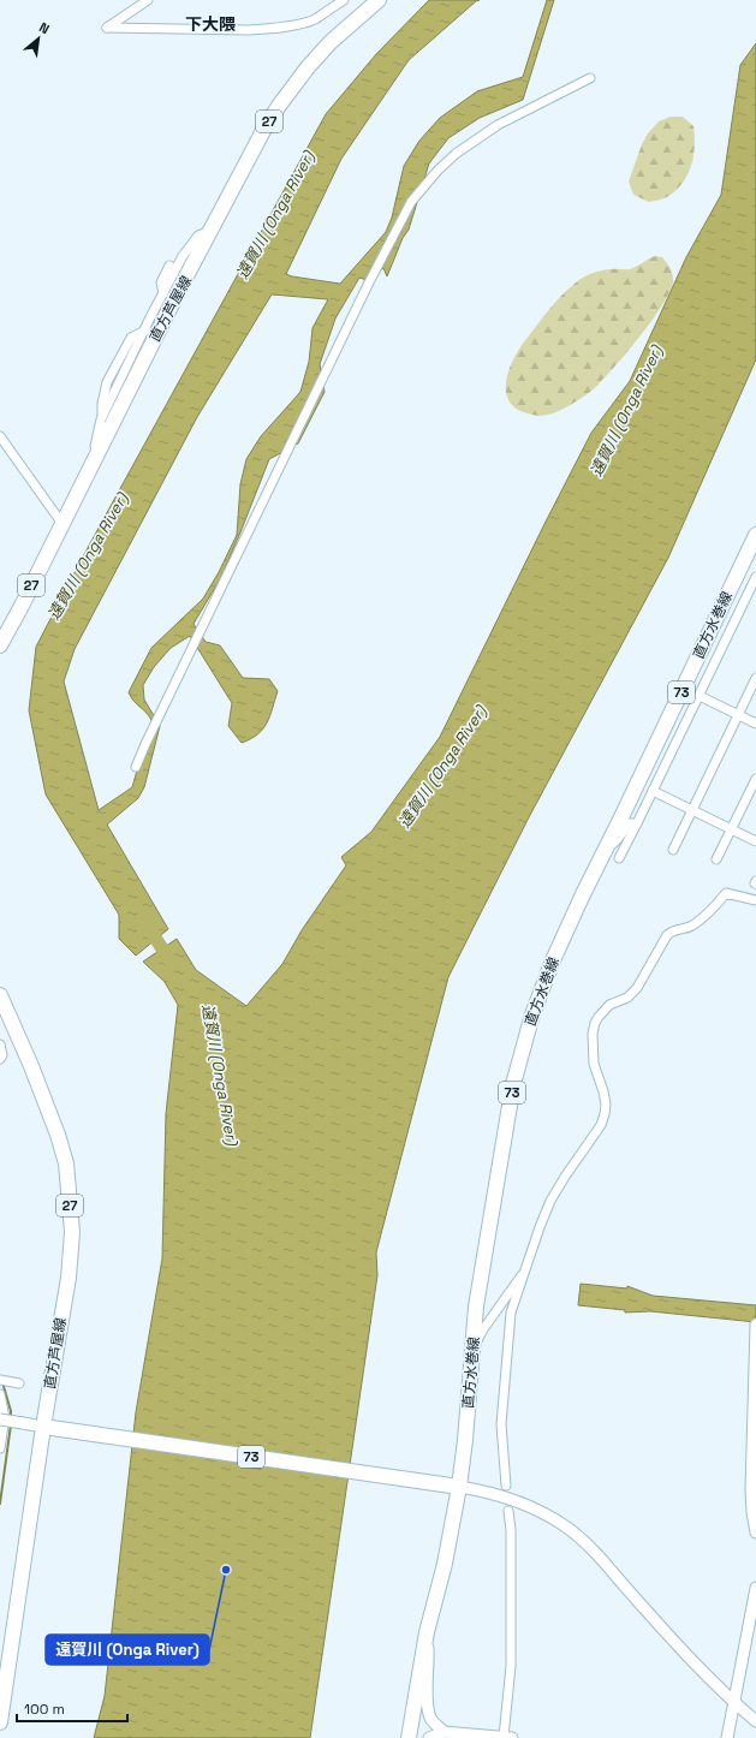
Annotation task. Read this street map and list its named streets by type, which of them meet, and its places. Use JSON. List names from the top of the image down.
{
  "streets": {
    "main road": [
      "27",
      "直方芦屋線",
      "直方水巻線",
      "73"
    ]
  },
  "crossings": [
    ["直方芦屋線", "73"],
    ["直方水巻線", "73"]
  ],
  "districts": ["下大隈"],
  "water": ["遠賀川 (Onga River)"],
  "places": ["遠賀川 (Onga River)"],
  "scale_bar": "100 m",
  "north": "top right"
}
